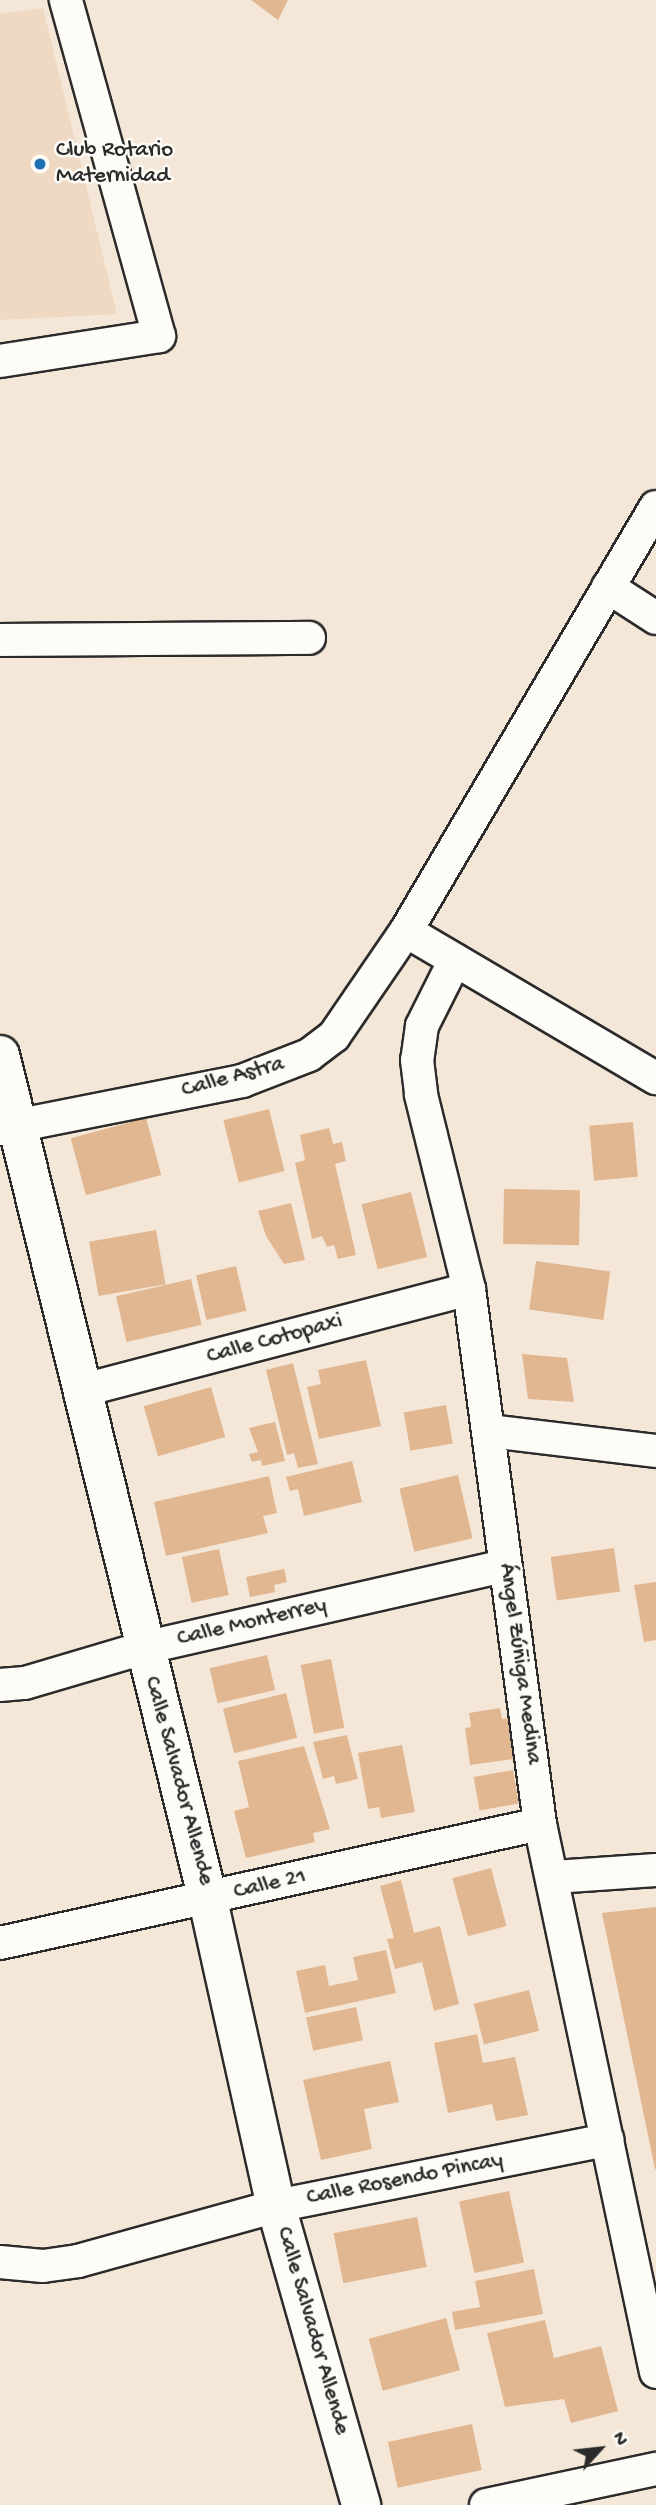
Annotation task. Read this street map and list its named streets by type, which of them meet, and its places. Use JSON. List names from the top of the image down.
{
  "streets": {
    "street": [
      "Calle Astra",
      "Calle Cotopaxi",
      "Calle Monterrey",
      "Ángel Zúñiga Medina",
      "Calle Salvador Allende",
      "Calle 21",
      "Calle Rosendo Pincay"
    ]
  },
  "crossings": [
    ["Calle Astra", "Calle Salvador Allende"],
    ["Calle Cotopaxi", "Ángel Zúñiga Medina"],
    ["Calle Cotopaxi", "Calle Salvador Allende"],
    ["Calle Monterrey", "Ángel Zúñiga Medina"],
    ["Calle Monterrey", "Calle Salvador Allende"],
    ["Ángel Zúñiga Medina", "Calle 21"],
    ["Ángel Zúñiga Medina", "Calle Rosendo Pincay"],
    ["Calle Salvador Allende", "Calle 21"],
    ["Calle Salvador Allende", "Calle Rosendo Pincay"]
  ],
  "places": ["Club Rotario Maternidad"],
  "north": "top right"
}
